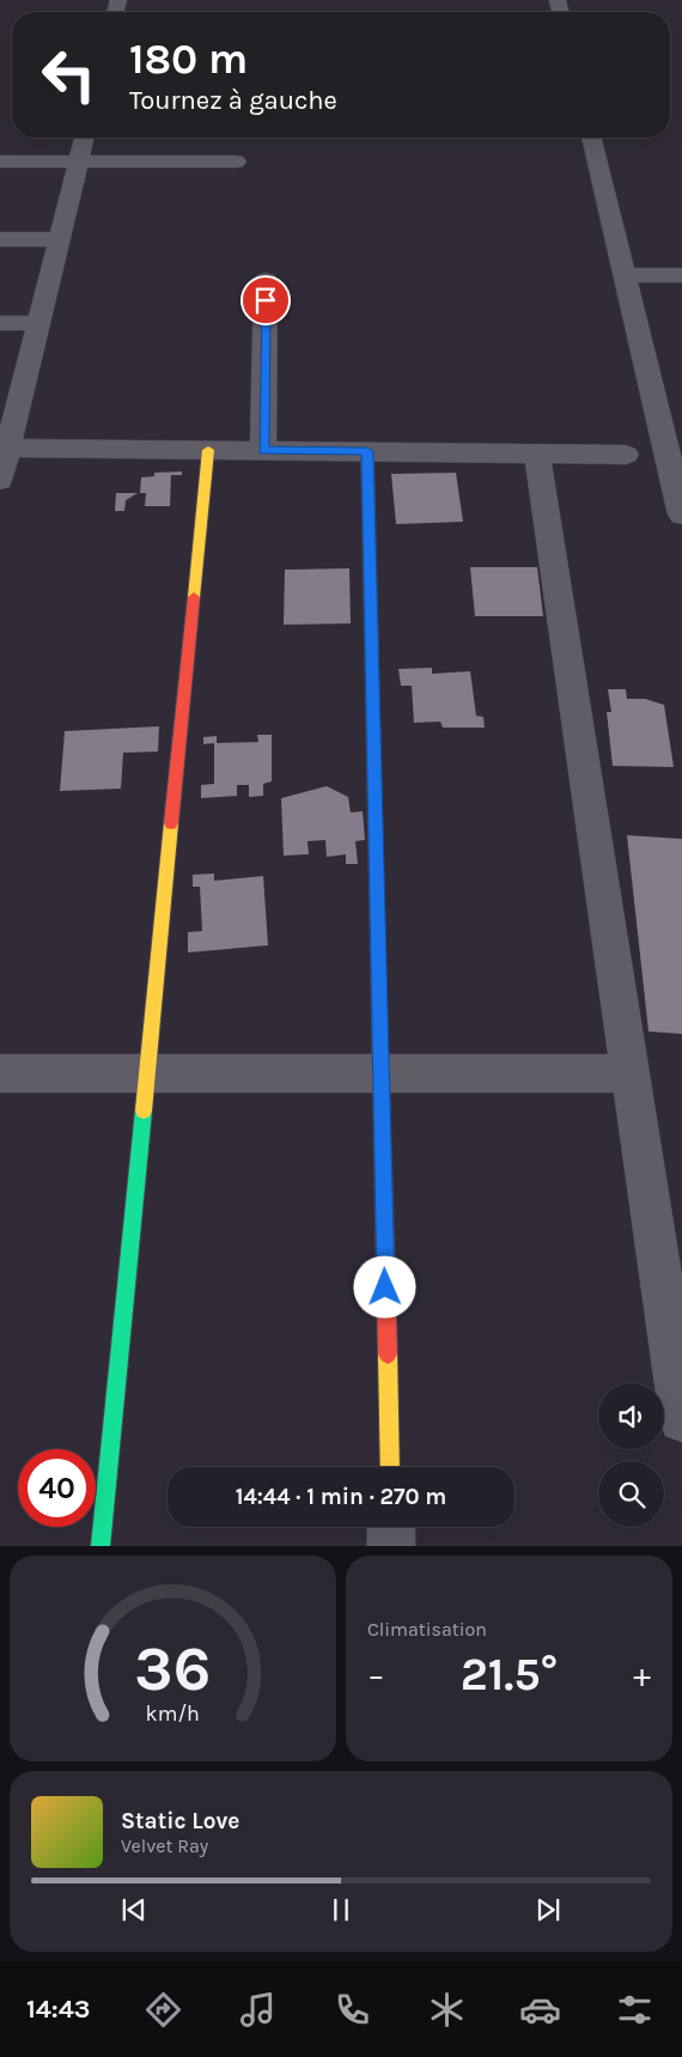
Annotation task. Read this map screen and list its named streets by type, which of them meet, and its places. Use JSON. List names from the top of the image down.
{
  "page": {
    "turn": ["180 m", "Tournez à gauche"],
    "limit": "40",
    "trip": "14:44 · 1 min · 270 m",
    "tile": "Climatisation",
    "heat": ["−", "21.5°", "+"],
    "song": ["Static Love", "Velvet Ray"],
    "tabs": "14:43",
    "gauge": ["36", "km/h"]
  }
}
